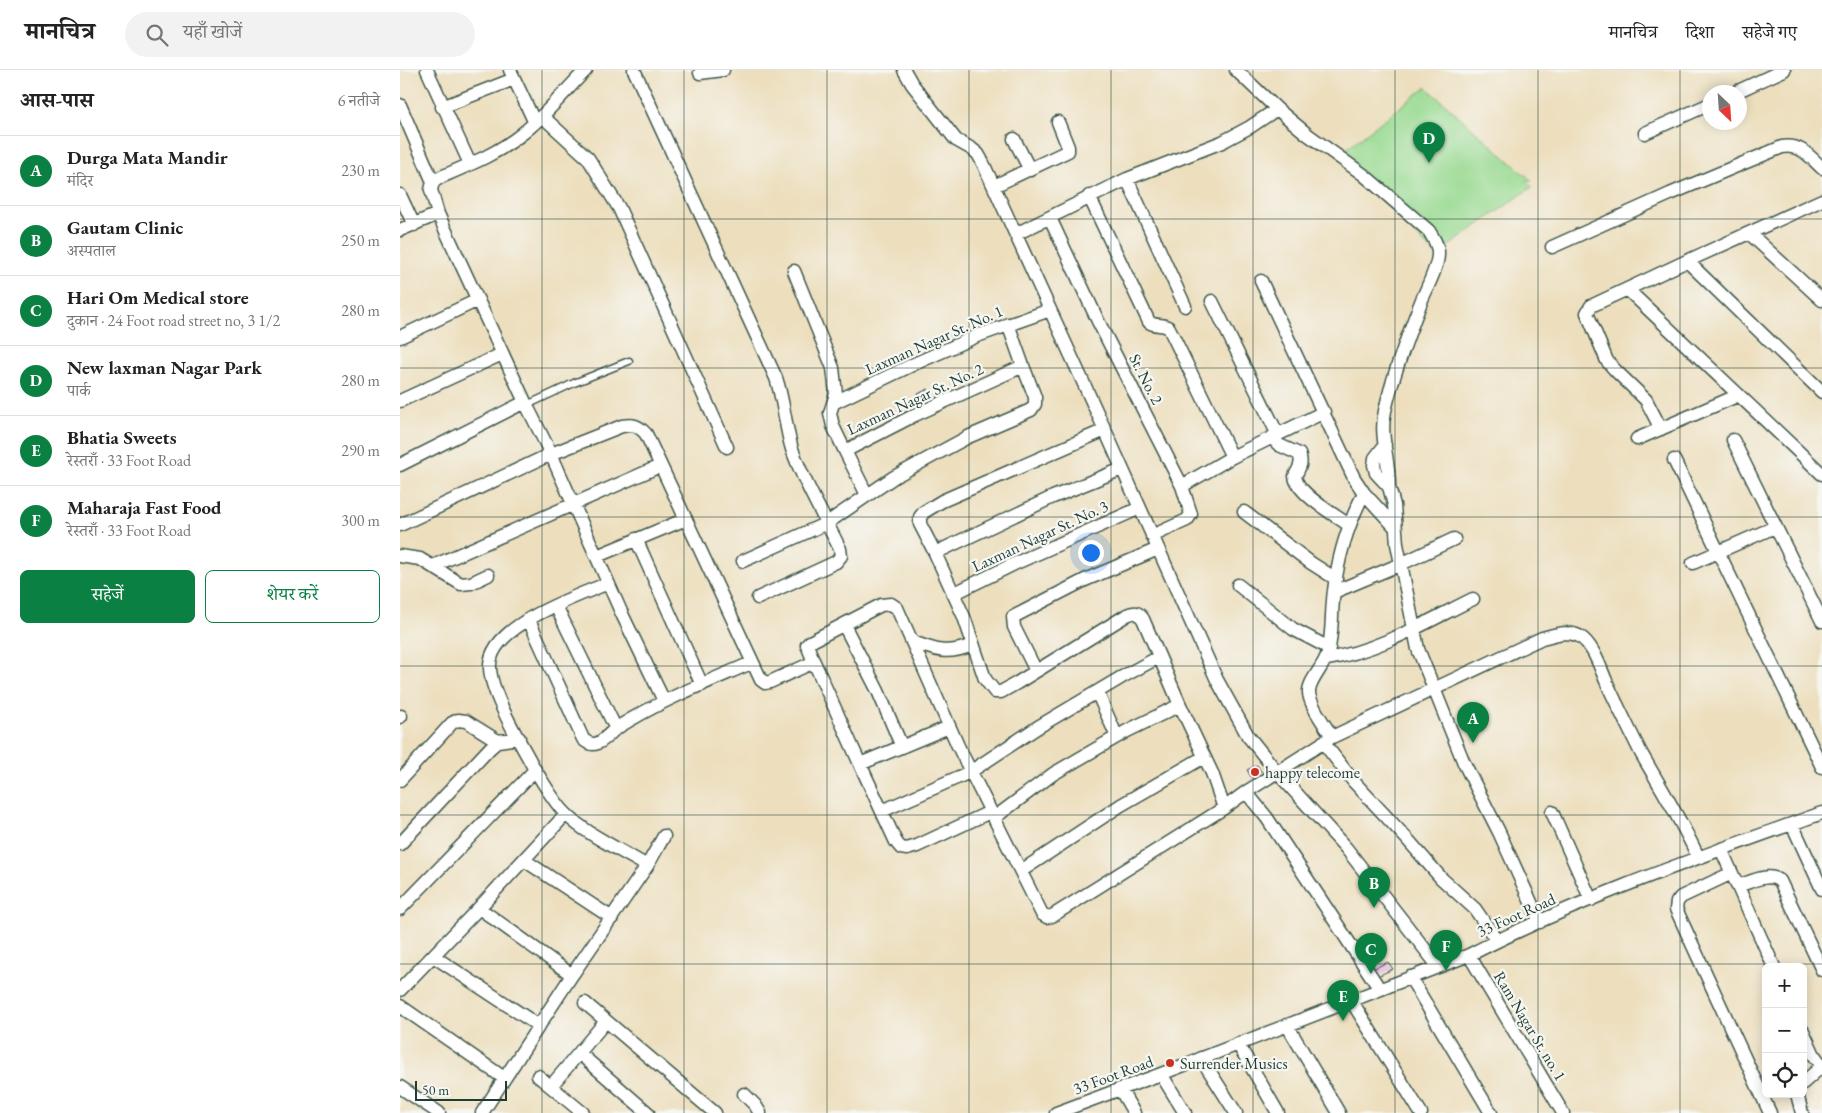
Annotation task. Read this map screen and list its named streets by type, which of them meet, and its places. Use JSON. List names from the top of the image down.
{
  "streets": {
    "street": [
      "Laxman Nagar St. No. 1",
      "St. No. 2",
      "Laxman Nagar St. No. 2",
      "Laxman Nagar St. No. 3",
      "33 Foot Road",
      "Ram Nagar St. no. 1"
    ]
  },
  "crossings": [
    ["Laxman Nagar St. No. 1", "Laxman Nagar St. No. 2"],
    ["33 Foot Road", "Ram Nagar St. no. 1"]
  ],
  "places": ["happy telecome", "Surrender Musics"],
  "scale_bar": "50 m",
  "north": "bottom right",
  "page": {
    "header": "मानचित्र",
    "search": "यहाँ खोजें",
    "nav": ["मानचित्र", "दिशा", "सहेजे गए"],
    "heading": ["आस-पास", "6 नतीजे"],
    "pins": [
      "D",
      "A",
      "B",
      "F",
      "C",
      "E"
    ],
    "list": [
      {
        "mark": "A",
        "name": "Durga Mata Mandir",
        "note": "मंदिर",
        "value": "230 m"
      },
      {
        "mark": "B",
        "name": "Gautam Clinic",
        "note": "अस्पताल",
        "value": "250 m"
      },
      {
        "mark": "C",
        "name": "Hari Om Medical store",
        "note": "दुकान · 24 Foot road street no, 3 1/2",
        "value": "280 m"
      },
      {
        "mark": "D",
        "name": "New laxman Nagar Park",
        "note": "पार्क",
        "value": "280 m"
      },
      {
        "mark": "E",
        "name": "Bhatia Sweets",
        "note": "रेस्तराँ · 33 Foot Road",
        "value": "290 m"
      },
      {
        "mark": "F",
        "name": "Maharaja Fast Food",
        "note": "रेस्तराँ · 33 Foot Road",
        "value": "300 m"
      }
    ],
    "buttons": ["सहेजें", "शेयर करें"],
    "map_buttons": ["+", "−"],
    "scale": "50 m"
  }
}
